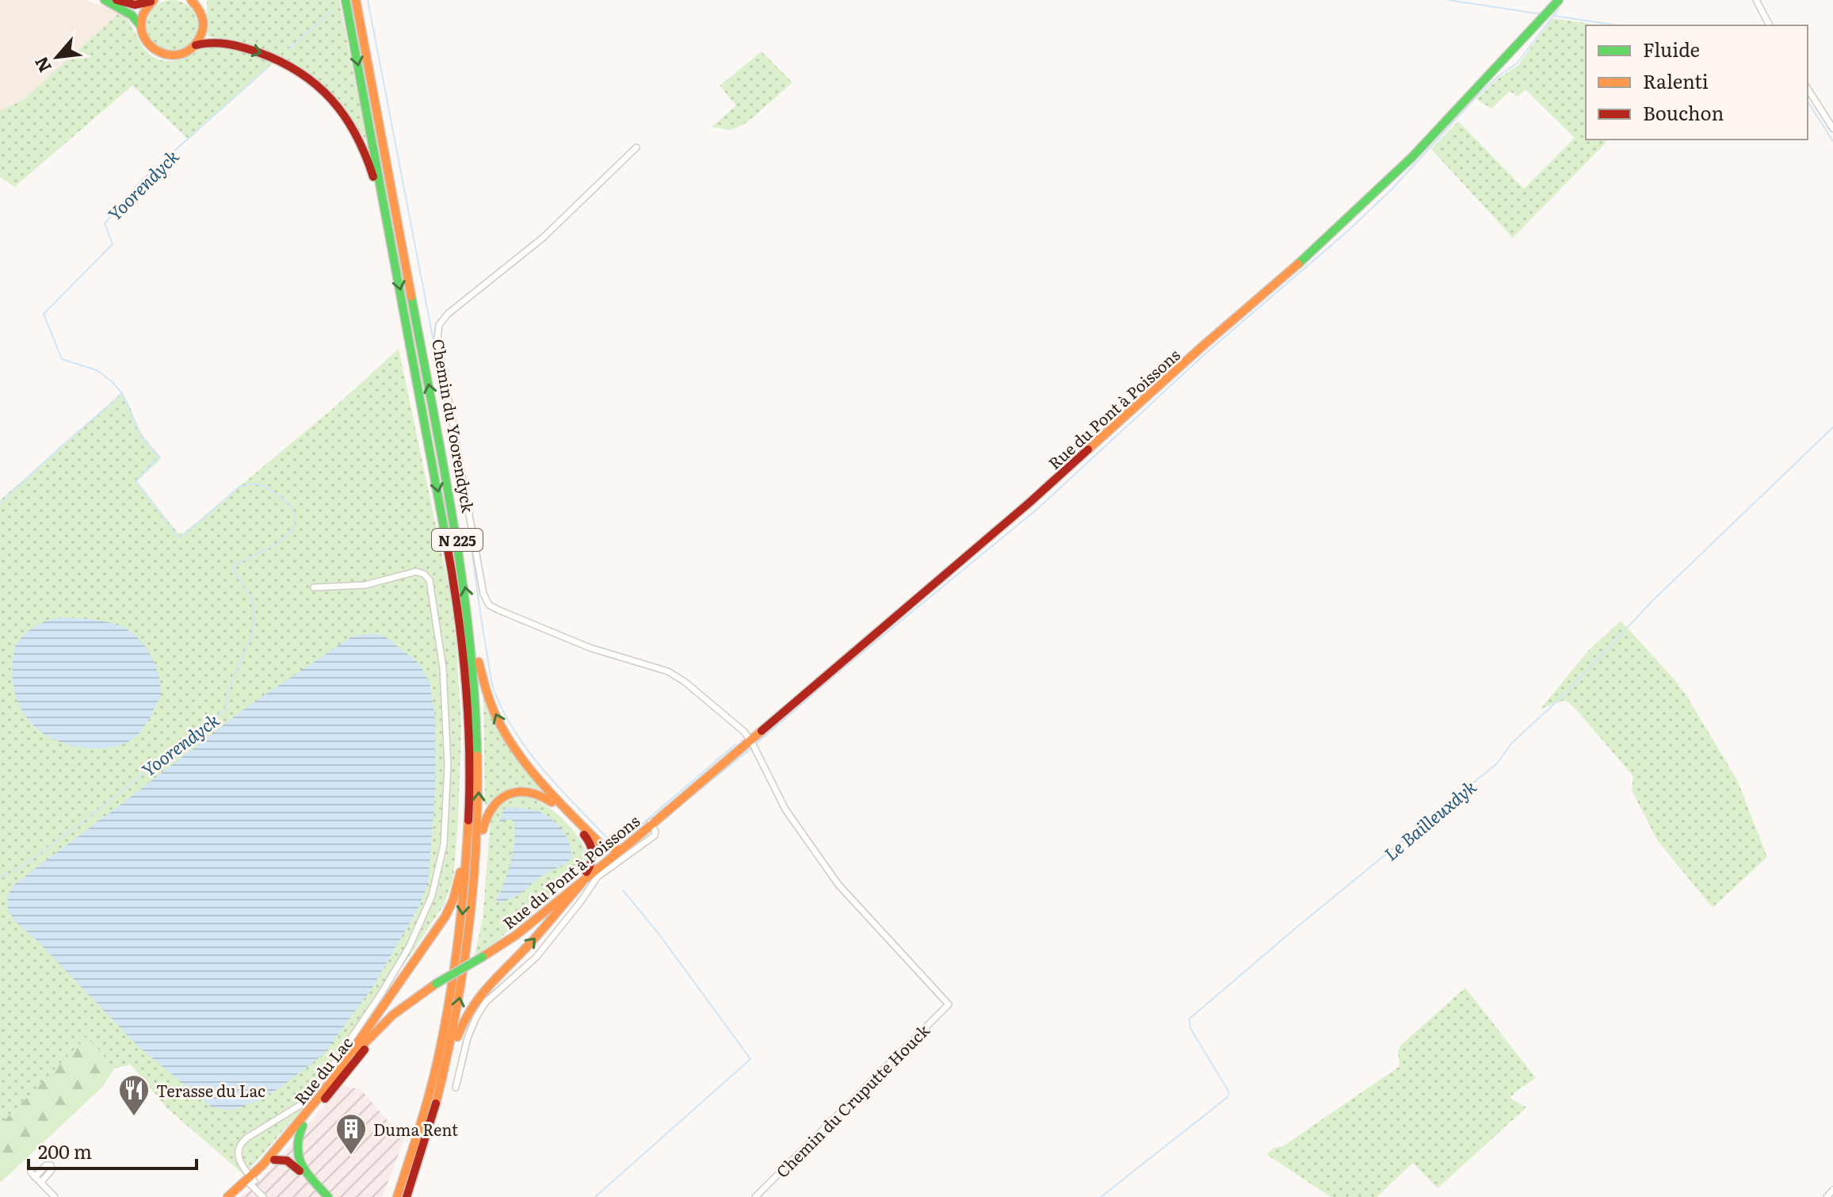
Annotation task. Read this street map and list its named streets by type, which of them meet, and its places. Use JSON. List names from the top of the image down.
{
  "streets": {
    "main road": ["Rue du Pont à Poissons", "N 225", "Rue du Lac"],
    "street": ["Chemin du Yoorendyck", "Chemin du Cruputte Houck"]
  },
  "crossings": [
    ["Rue du Pont à Poissons", "Chemin du Yoorendyck"],
    ["Rue du Pont à Poissons", "Rue du Lac"],
    ["Rue du Pont à Poissons", "Chemin du Cruputte Houck"],
    ["Chemin du Yoorendyck", "Chemin du Cruputte Houck"]
  ],
  "water": ["Yoorendyck", "Le Bailleuxdyk"],
  "places": {
    "restaurant": ["Terasse du Lac"],
    "building": ["Duma Rent"]
  },
  "legend": ["Fluide", "Ralenti", "Bouchon"],
  "scale_bar": "200 m",
  "north": "bottom left"
}
